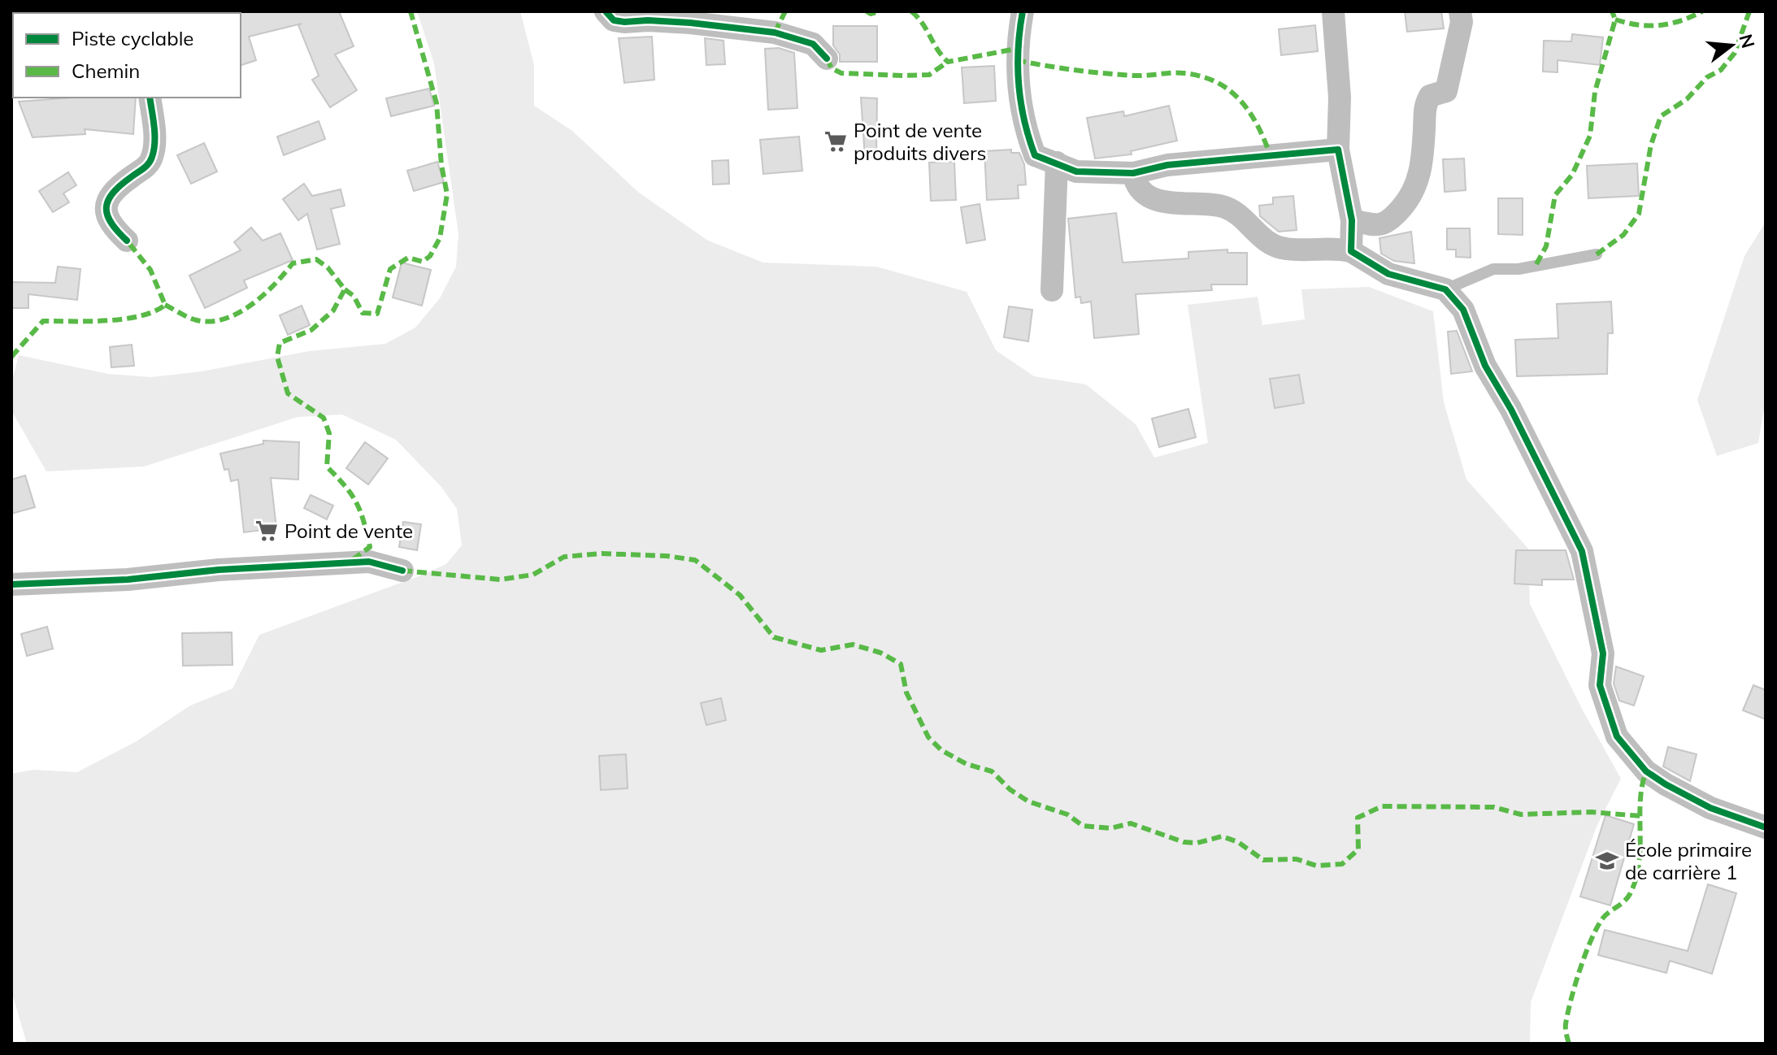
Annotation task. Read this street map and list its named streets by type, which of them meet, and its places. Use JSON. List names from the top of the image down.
{
  "places": {
    "supermarket": ["Point de vente produits divers", "Point de vente"],
    "school or university": ["École primaire de carrière 1"]
  },
  "legend": ["Piste cyclable", "Chemin"],
  "north": "right"
}
